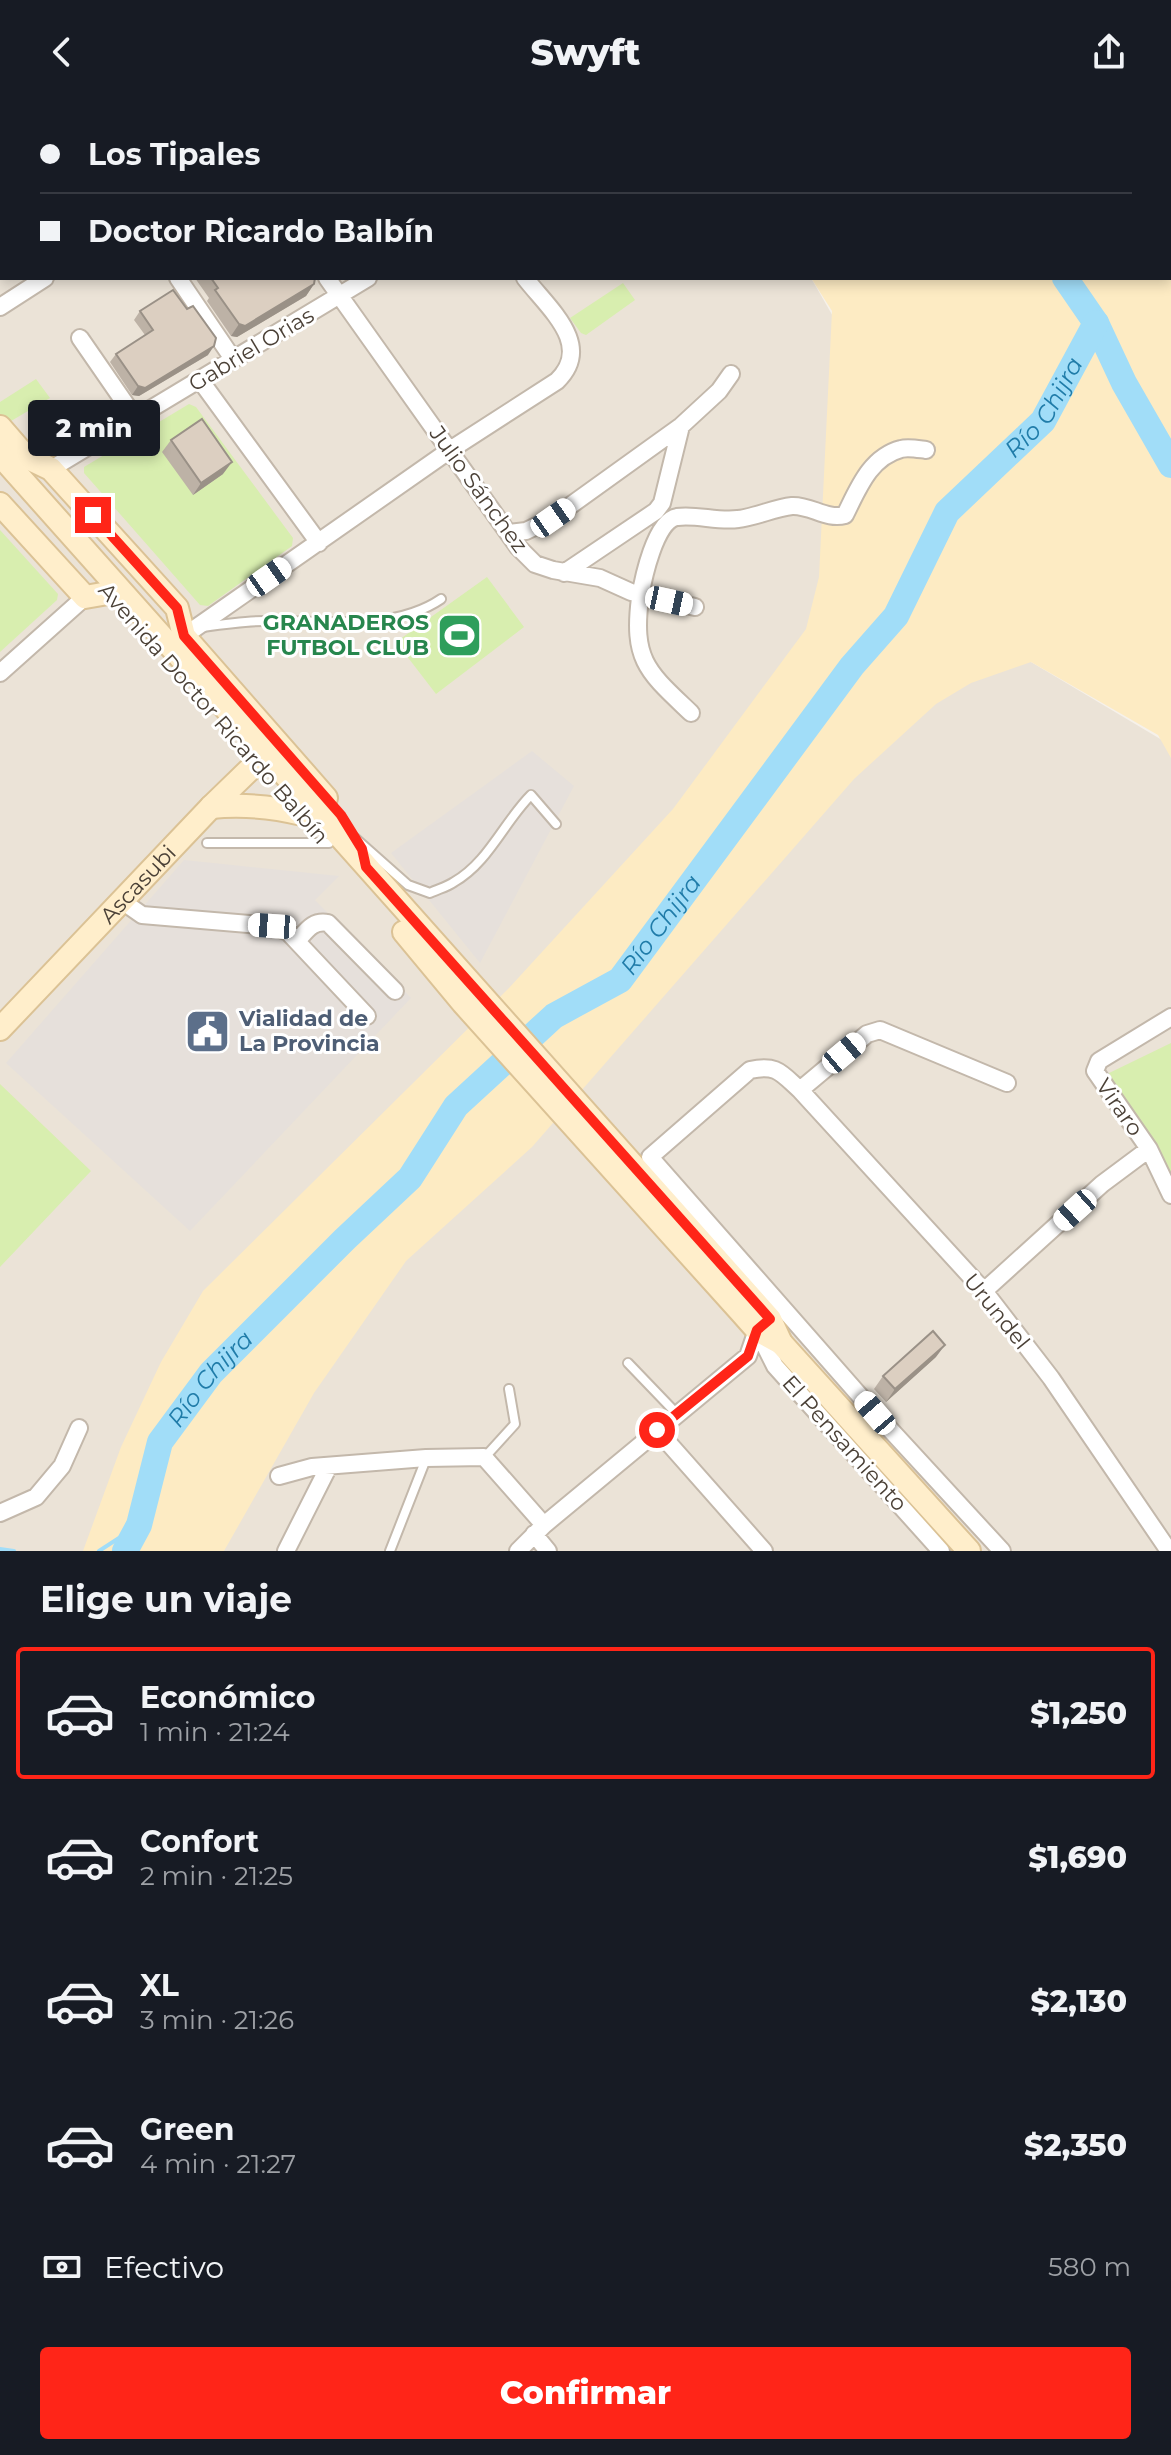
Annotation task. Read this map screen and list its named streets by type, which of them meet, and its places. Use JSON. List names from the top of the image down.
{
  "streets": {
    "main road": ["Avenida Doctor Ricardo Balbín", "Ascasubi"],
    "street": [
      "Gabriel Orias",
      "Julio Sánchez",
      "Viraro",
      "Urundel",
      "El Pensamiento"
    ]
  },
  "crossings": [
    ["Gabriel Orias", "Julio Sánchez"],
    ["Avenida Doctor Ricardo Balbín", "Ascasubi"],
    ["Avenida Doctor Ricardo Balbín", "Urundel"],
    ["Avenida Doctor Ricardo Balbín", "El Pensamiento"]
  ],
  "water": ["Río Chijra"],
  "places": {
    "sports": ["GRANADEROS FUTBOL CLUB"],
    "public building": ["Vialidad de La Provincia"]
  },
  "page": {
    "header": "Swyft",
    "banner": ["Los Tipales", "Doctor Ricardo Balbín"],
    "bubble": "2 min",
    "heading": "Elige un viaje",
    "list": [
      {
        "name": "Económico",
        "note": "1 min · 21:24",
        "value": "$1,250"
      },
      {
        "name": "Confort",
        "note": "2 min · 21:25",
        "value": "$1,690"
      },
      {
        "name": "XL",
        "note": "3 min · 21:26",
        "value": "$2,130"
      },
      {
        "name": "Green",
        "note": "4 min · 21:27",
        "value": "$2,350"
      }
    ],
    "pay": ["Efectivo", "580 m"],
    "buttons": "Confirmar"
  }
}
